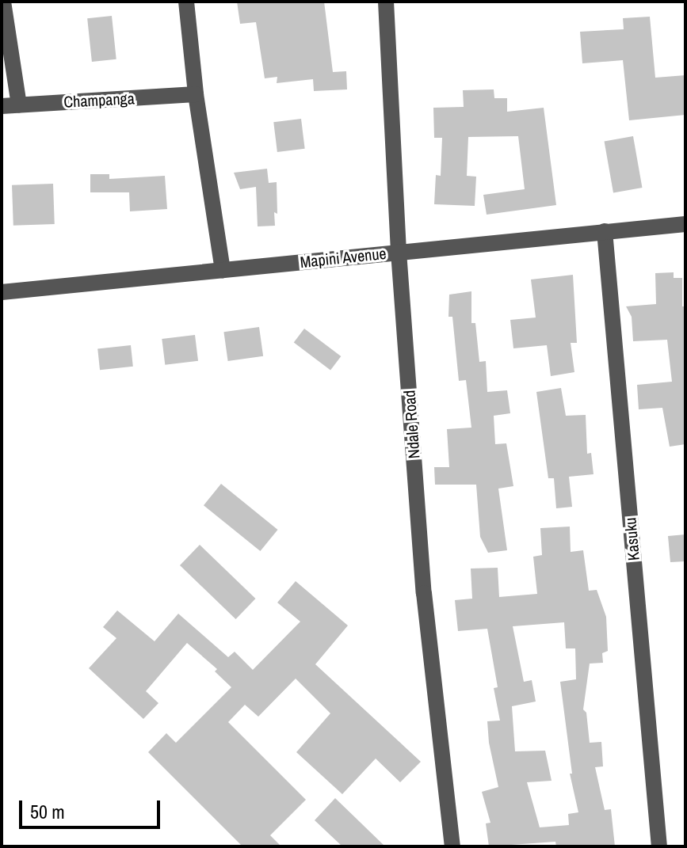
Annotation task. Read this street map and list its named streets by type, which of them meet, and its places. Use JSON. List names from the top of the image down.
{
  "streets": {
    "street": [
      "Champanga",
      "Mapini Avenue",
      "Ndale Road",
      "Kasuku"
    ]
  },
  "crossings": [
    ["Mapini Avenue", "Ndale Road"],
    ["Mapini Avenue", "Kasuku"]
  ],
  "scale_bar": "50 m"
}
